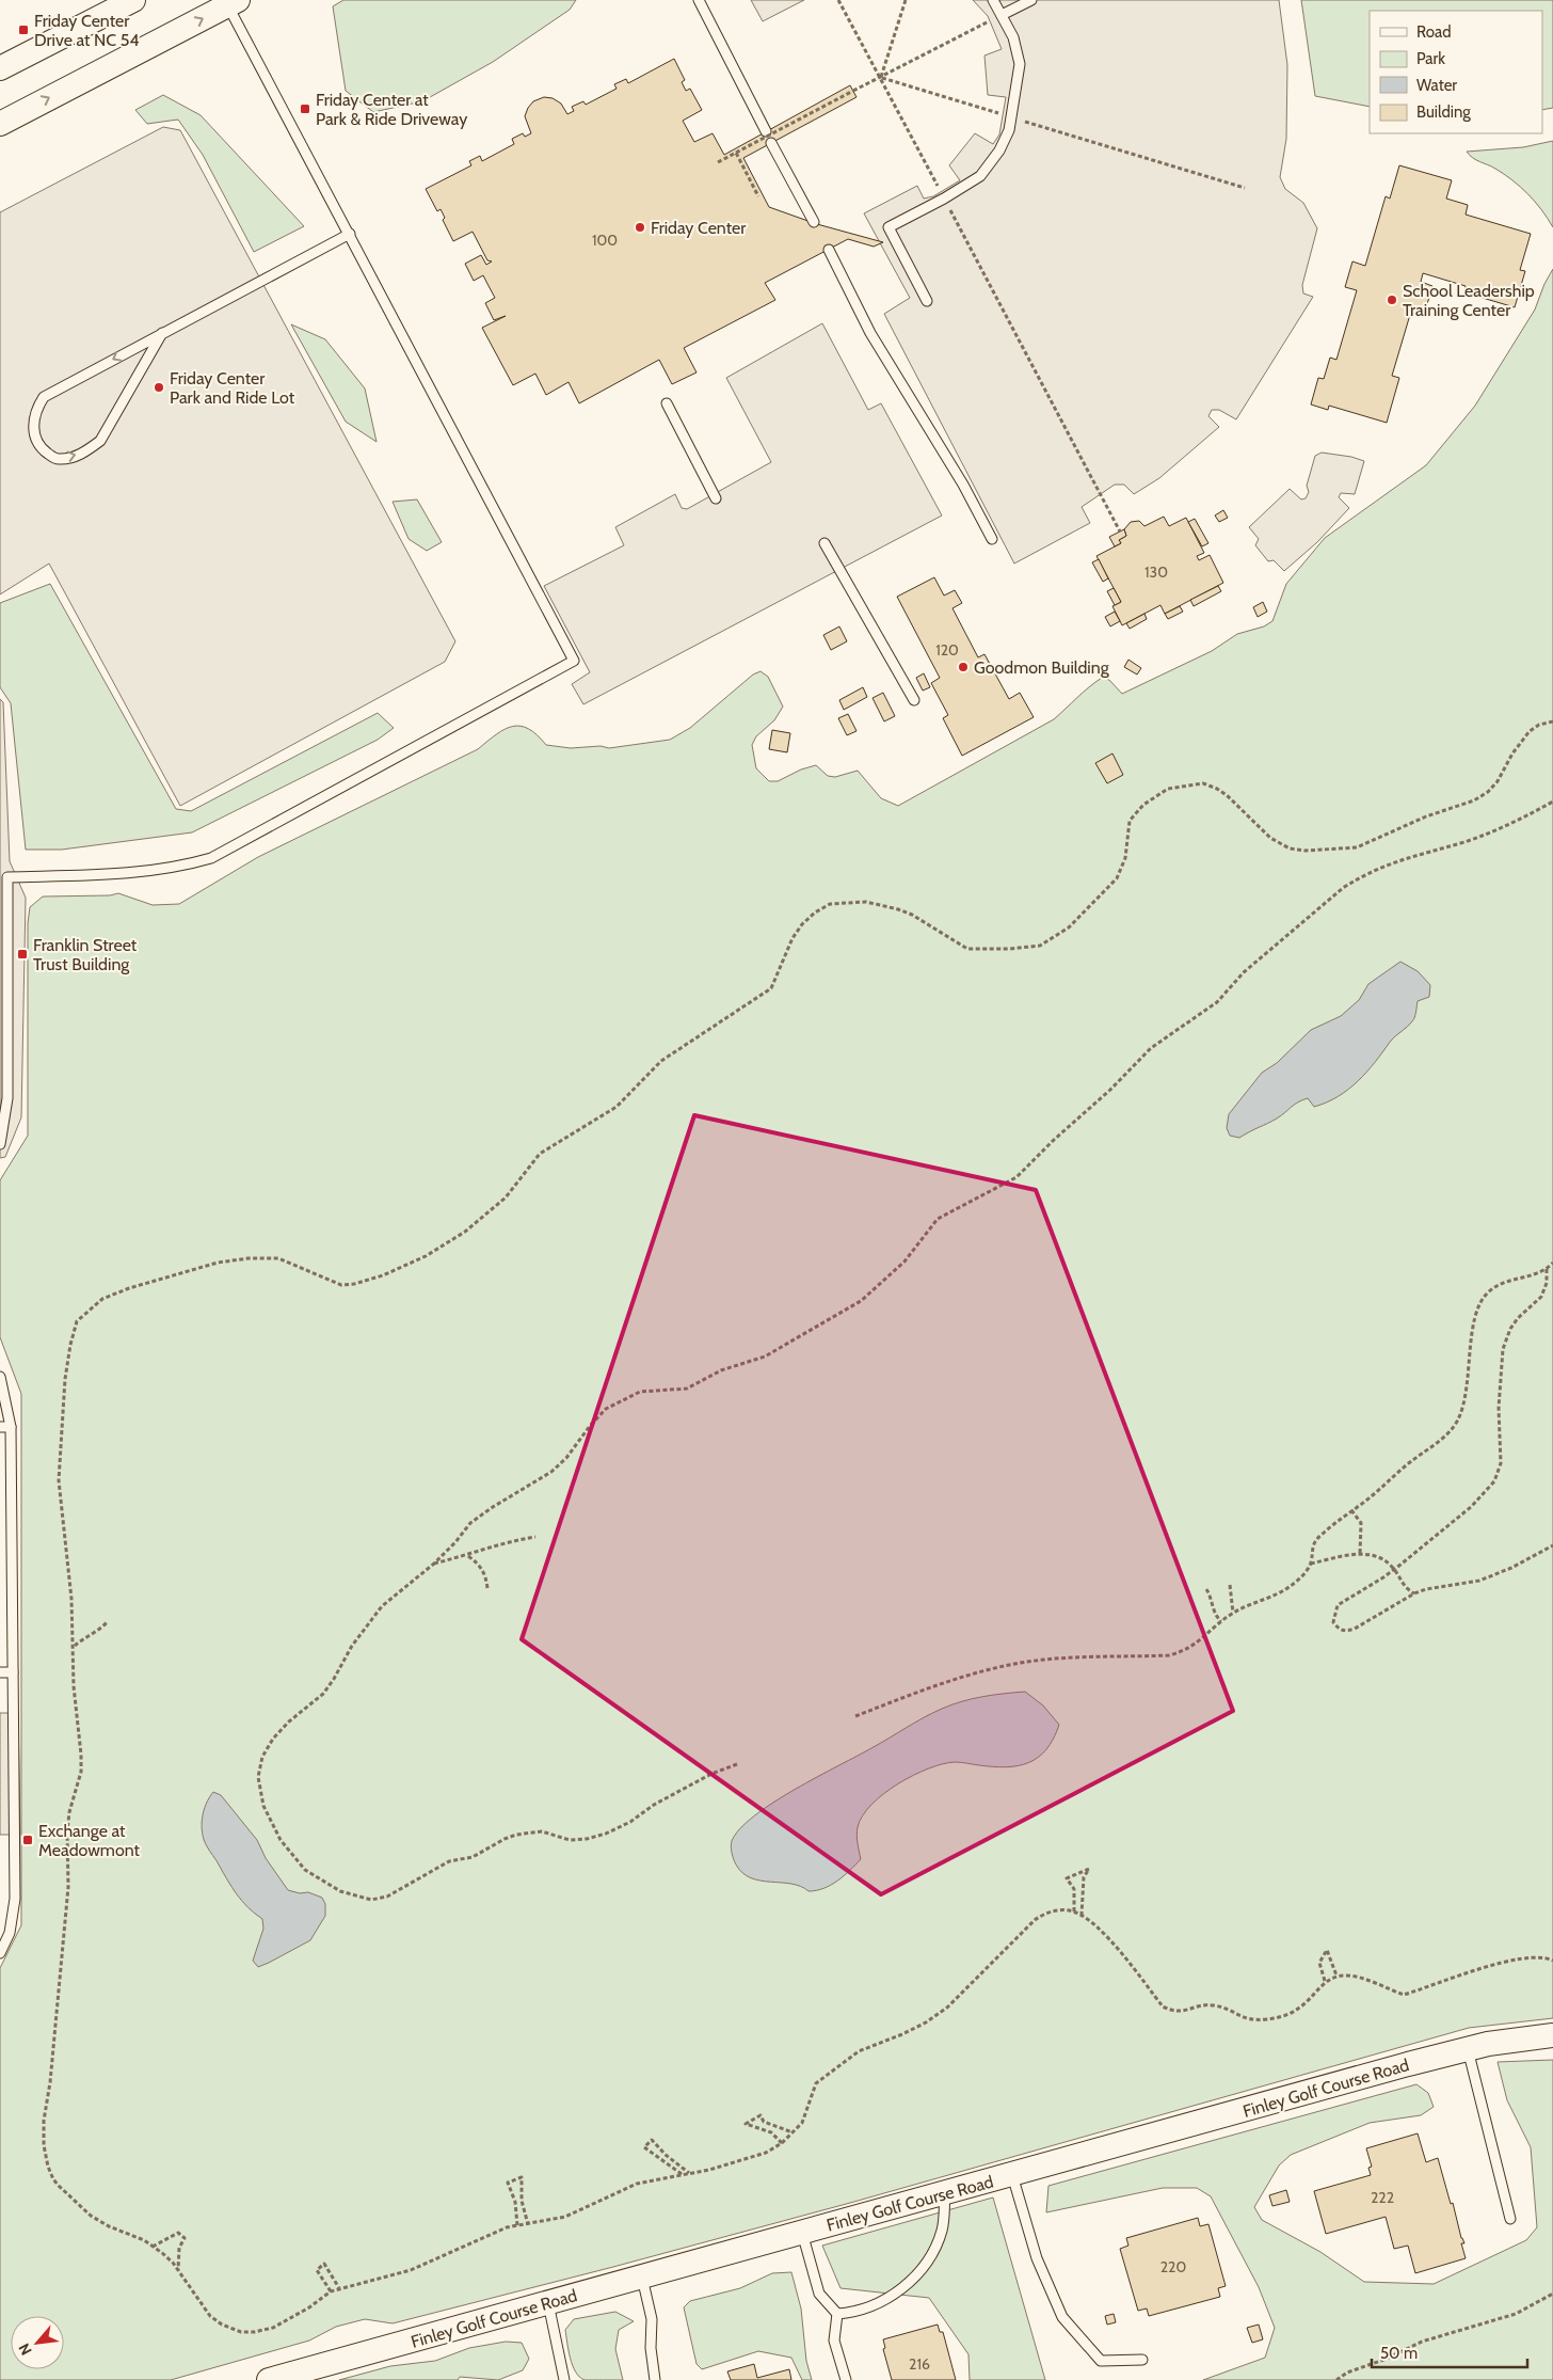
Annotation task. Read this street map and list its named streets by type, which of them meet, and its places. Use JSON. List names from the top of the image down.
{
  "streets": {
    "street": ["Finley Golf Course Road"]
  },
  "places": {
    "transit": [
      "Friday Center Drive at NC 54",
      "Friday Center at Park & Ride Driveway",
      "Franklin Street Trust Building",
      "Exchange at Meadowmont"
    ],
    "other": [
      "Friday Center",
      "School Leadership Training Center",
      "Friday Center Park and Ride Lot",
      "Goodmon Building"
    ]
  },
  "house_numbers": [
    "100",
    "130",
    "120",
    "222",
    "220",
    "216"
  ],
  "legend": [
    "Road",
    "Park",
    "Water",
    "Building"
  ],
  "scale_bar": "50 m",
  "north": "bottom left"
}
